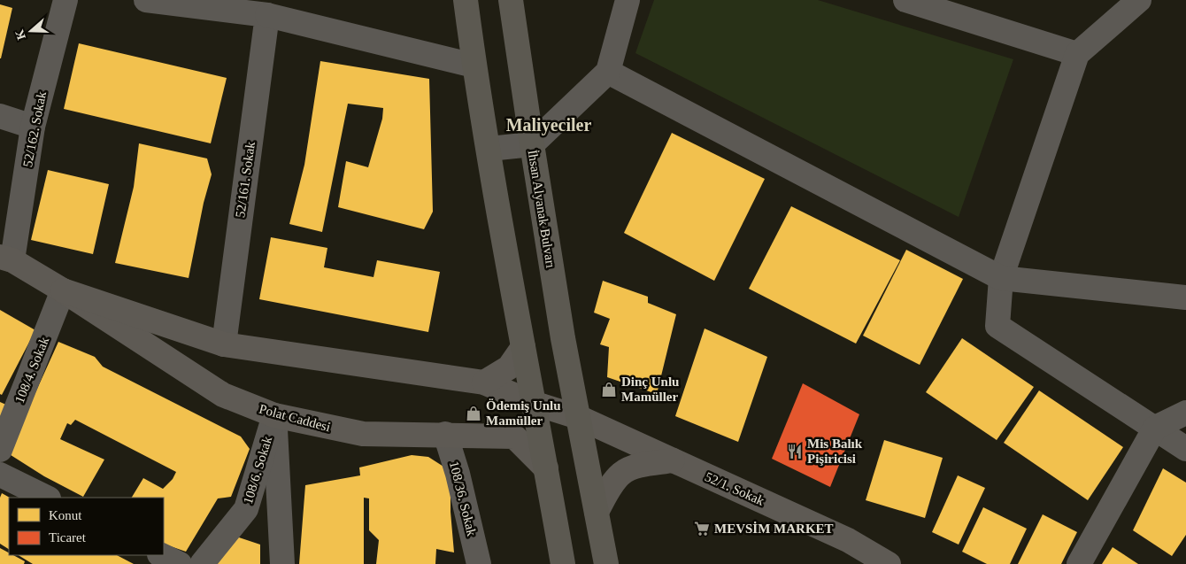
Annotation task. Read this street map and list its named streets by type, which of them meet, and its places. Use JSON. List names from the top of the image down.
{
  "streets": {
    "main road": ["İhsan Alyanak Bulvarı", "Polat Caddesi", "52/1. Sokak"],
    "street": [
      "52/162. Sokak",
      "52/161. Sokak",
      "108/4. Sokak",
      "108/6. Sokak",
      "108/36. Sokak"
    ]
  },
  "crossings": [
    ["52/162. Sokak", "Polat Caddesi"],
    ["52/161. Sokak", "Polat Caddesi"],
    ["İhsan Alyanak Bulvarı", "Polat Caddesi"],
    ["İhsan Alyanak Bulvarı", "52/1. Sokak"],
    ["108/4. Sokak", "Polat Caddesi"],
    ["Polat Caddesi", "108/6. Sokak"],
    ["Polat Caddesi", "52/1. Sokak"],
    ["Polat Caddesi", "108/36. Sokak"]
  ],
  "districts": ["Maliyeciler"],
  "places": {
    "shop": ["Dinç Unlu Mamüller", "Ödemiş Unlu Mamüller"],
    "restaurant": ["Mis Balık Pişiricisi"],
    "supermarket": ["MEVSİM MARKET"]
  },
  "legend": ["Konut", "Ticaret"],
  "north": "left"
}
